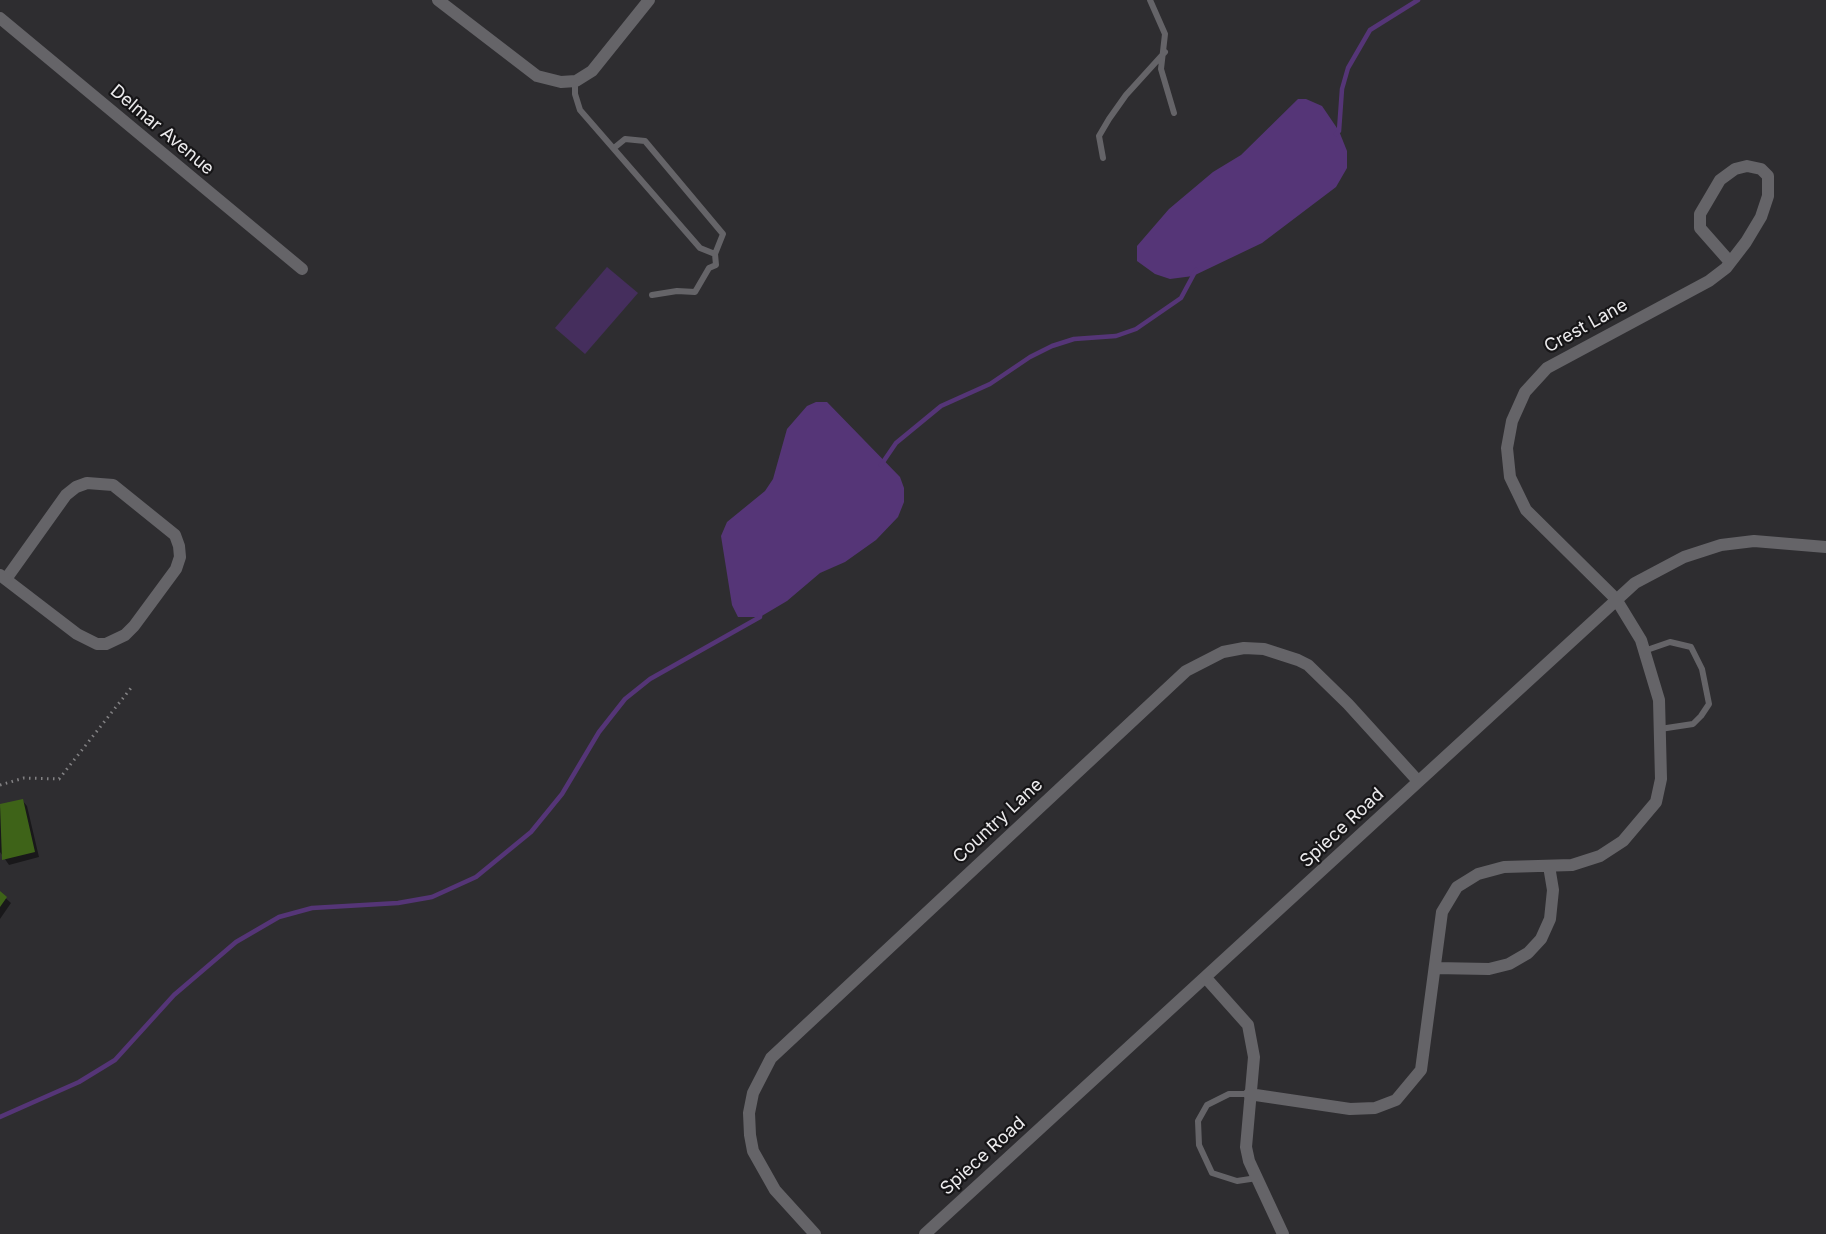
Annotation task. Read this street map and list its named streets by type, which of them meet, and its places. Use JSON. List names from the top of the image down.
{
  "streets": {
    "street": [
      "Delmar Avenue",
      "Crest Lane",
      "Country Lane",
      "Spiece Road"
    ]
  },
  "crossings": [
    ["Crest Lane", "Spiece Road"],
    ["Country Lane", "Spiece Road"]
  ]
}
